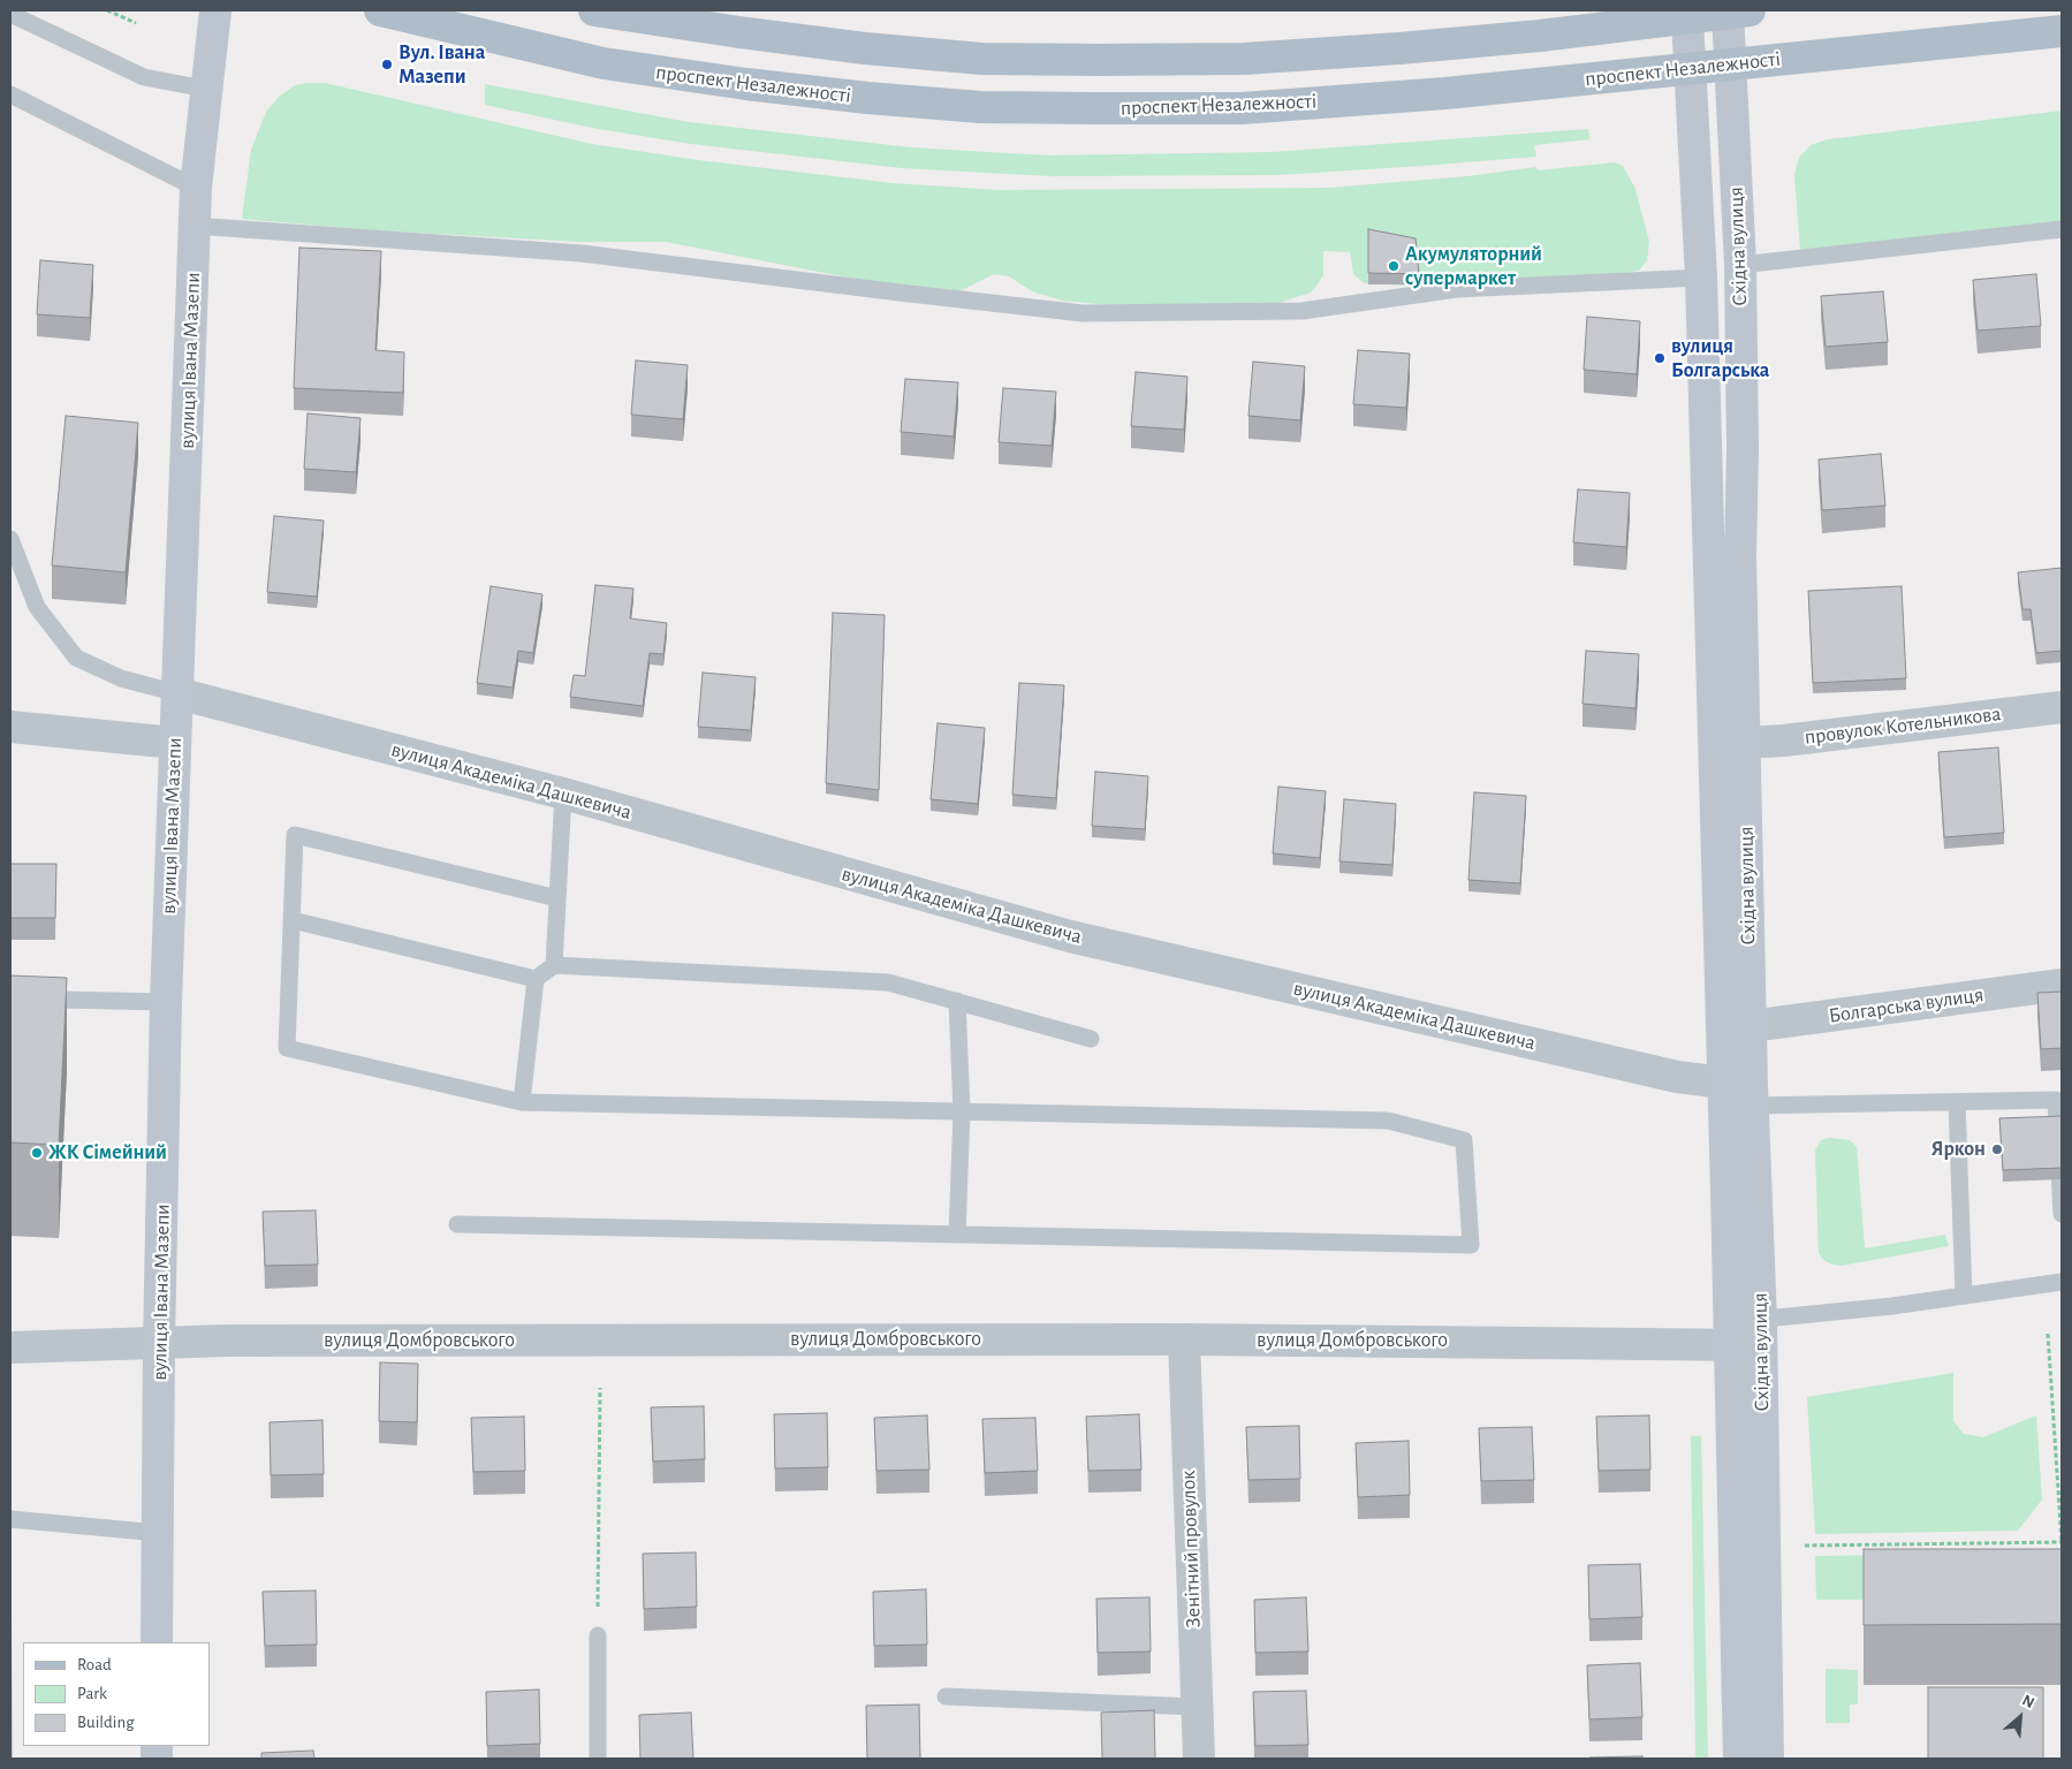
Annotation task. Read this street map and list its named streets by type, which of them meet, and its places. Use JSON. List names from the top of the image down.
{
  "streets": {
    "main road": ["проспект Незалежності", "Східна вулиця", "вулиця Івана Мазепи"],
    "street": [
      "провулок Котельникова",
      "вулиця Академіка Дашкевича",
      "Болгарська вулиця",
      "вулиця Домбровського",
      "Зенітний провулок"
    ]
  },
  "crossings": [
    ["проспект Незалежності", "Східна вулиця"],
    ["Східна вулиця", "провулок Котельникова"],
    ["Східна вулиця", "вулиця Академіка Дашкевича"],
    ["Східна вулиця", "Болгарська вулиця"],
    ["Східна вулиця", "вулиця Домбровського"],
    ["вулиця Івана Мазепи", "вулиця Академіка Дашкевича"],
    ["вулиця Івана Мазепи", "вулиця Домбровського"],
    ["вулиця Домбровського", "Зенітний провулок"]
  ],
  "places": [
    "Вул. Івана Мазепи",
    "Акумуляторний супермаркет",
    "вулиця Болгарська",
    "Яркон",
    "ЖК Сімейний"
  ],
  "legend": ["Road", "Park", "Building"],
  "north": "top right"
}
